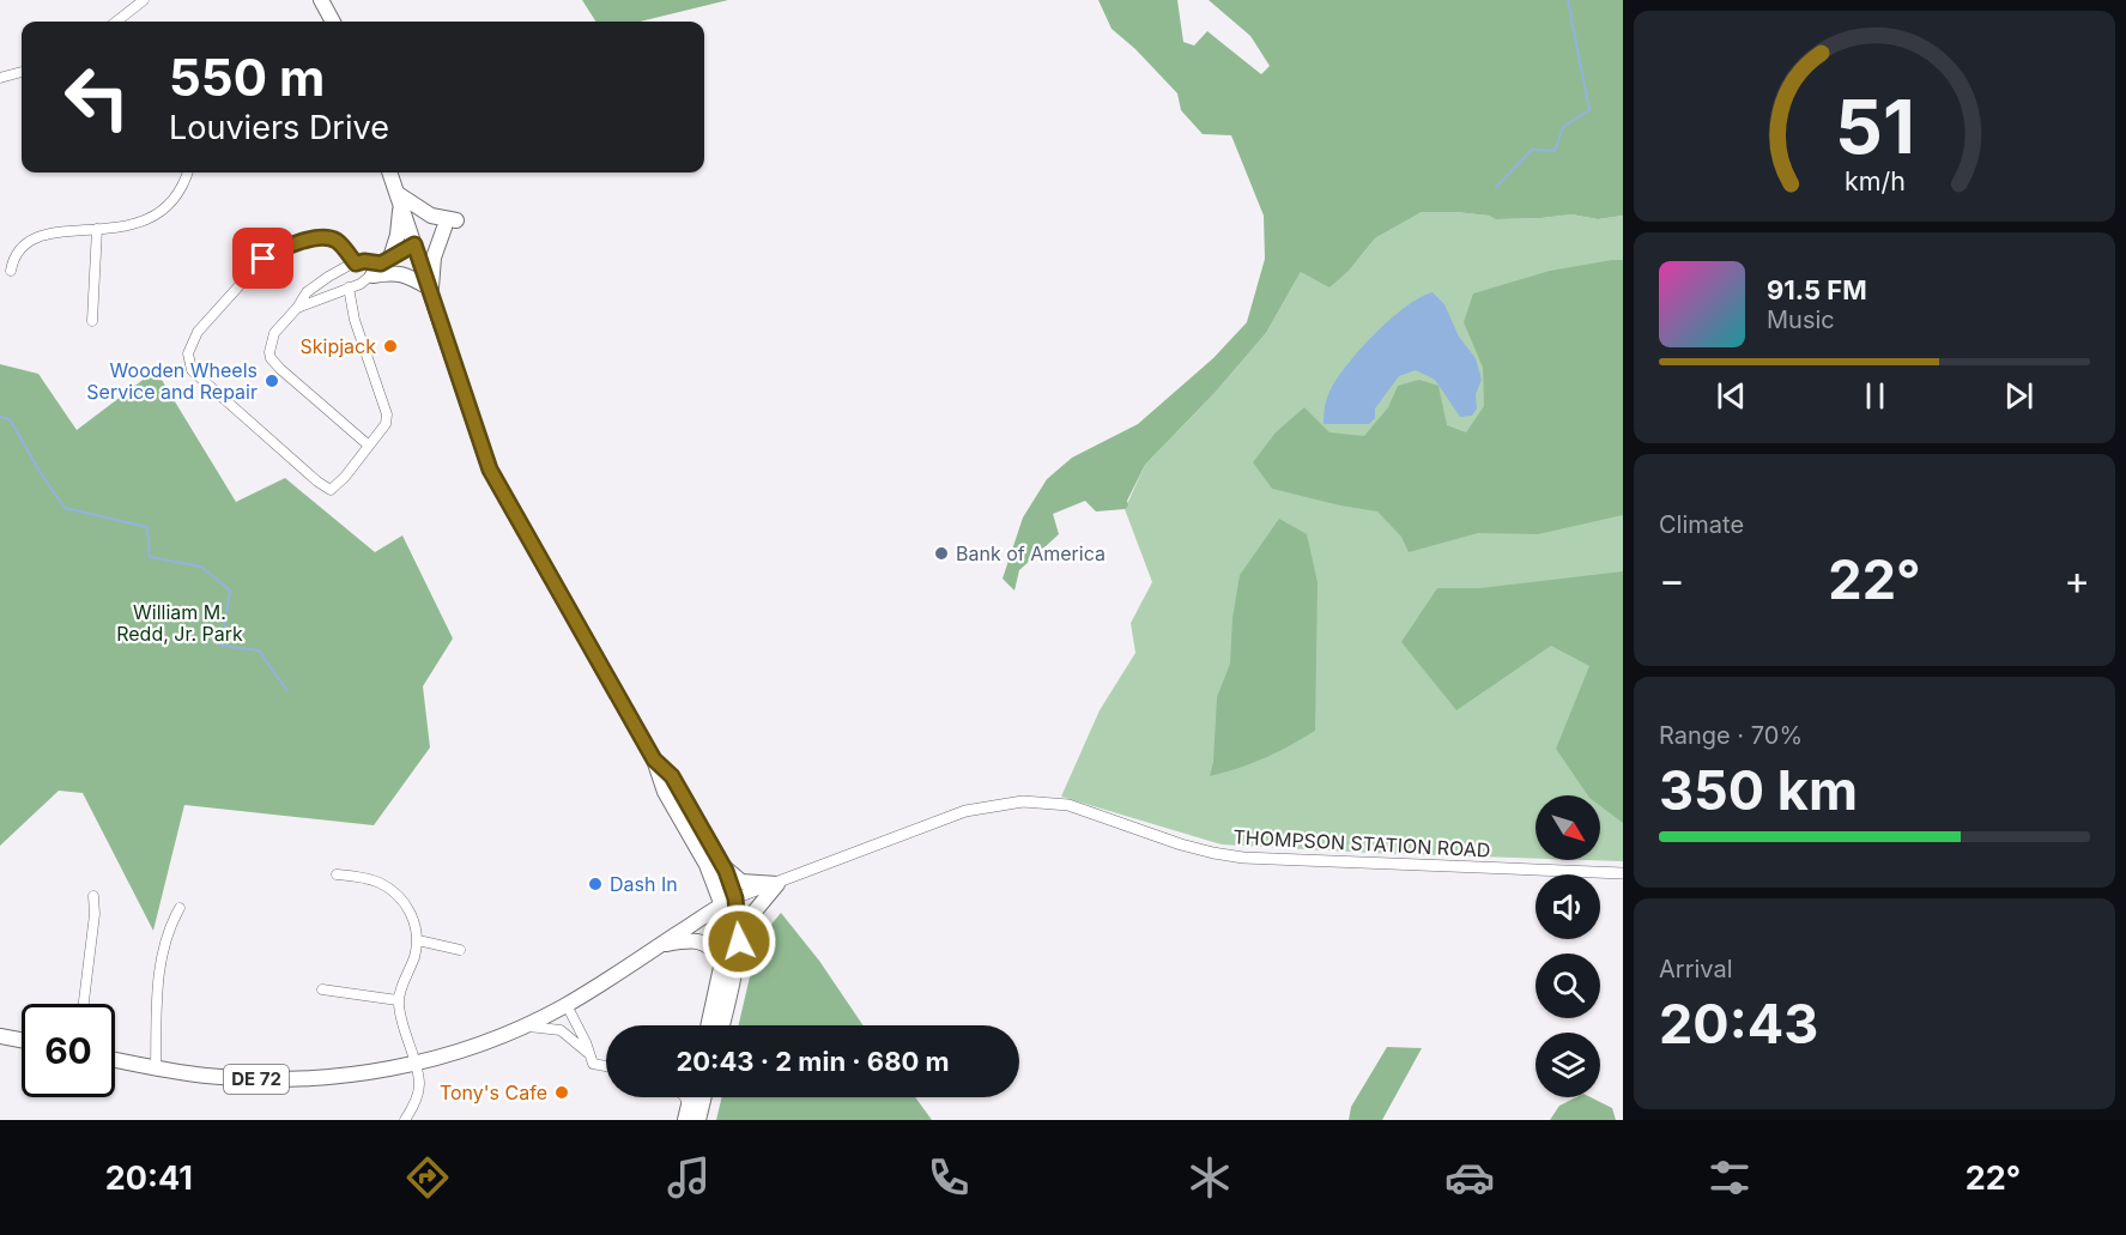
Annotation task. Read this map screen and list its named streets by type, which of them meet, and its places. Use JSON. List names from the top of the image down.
{
  "streets": {
    "main road": ["DE 72"],
    "street": ["THOMPSON STATION ROAD"]
  },
  "crossings": [
    ["THOMPSON STATION ROAD", "DE 72"]
  ],
  "parks": ["William M. Redd, Jr. Park"],
  "places": [
    "Skipjack",
    "Wooden Wheels Service and Repair",
    "Bank of America",
    "Dash In",
    "Tony's Cafe"
  ],
  "north": "bottom right",
  "page": {
    "turn": ["550 m", "Louviers Drive"],
    "song": ["91.5 FM", "Music"],
    "tile": [
      "Climate",
      ["Range · 70%", "350 km"],
      ["Arrival", "20:43"]
    ],
    "heat": ["−", "22°", "+"],
    "limit": "60",
    "trip": "20:43 · 2 min · 680 m",
    "tabs": ["20:41", "22°"],
    "gauge": ["51", "km/h"]
  }
}
